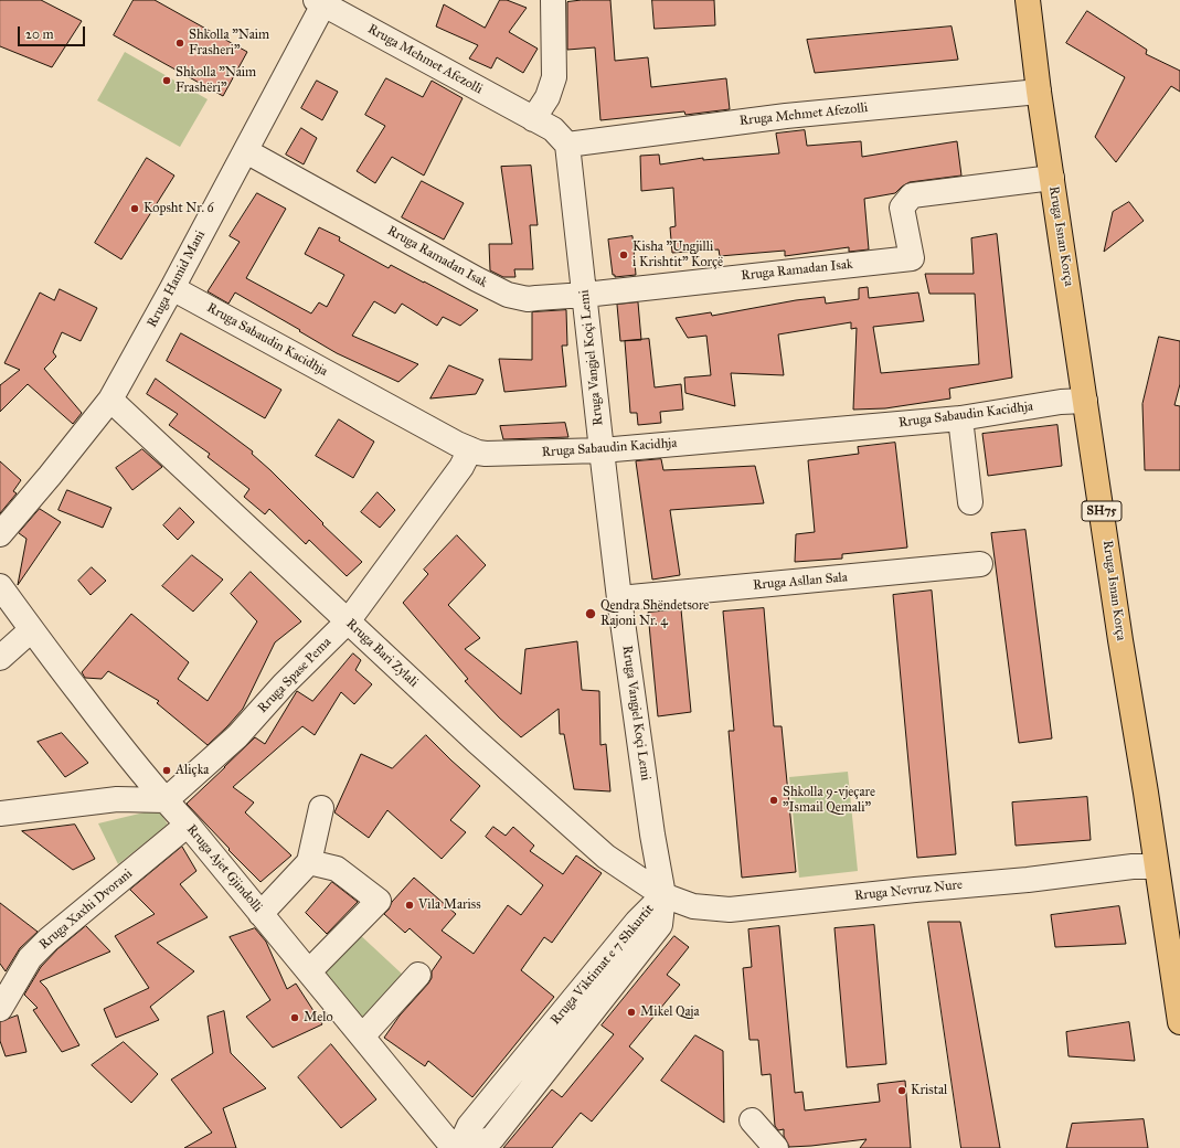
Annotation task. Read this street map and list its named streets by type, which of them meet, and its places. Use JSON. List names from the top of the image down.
{
  "streets": {
    "main road": ["Rruga Isnan Korça", "SH75"],
    "street": [
      "Rruga Mehmet Afezolli",
      "Rruga Ramadan Isak",
      "Rruga Hamid Mani",
      "Rruga Sabaudin Kacidhja",
      "Rruga Vangjel Koçi Lemi",
      "Rruga Asllan Sala",
      "Rruga Bari Zylali",
      "Rruga Spase Pema",
      "Rruga Ajet Gjindolli",
      "Rruga Nevruz Nure",
      "Rruga Xaxhi Dvorani",
      "Rruga Viktimat e 7 Shkurtit"
    ]
  },
  "crossings": [
    ["Rruga Mehmet Afezolli", "Rruga Isnan Korça"],
    ["Rruga Mehmet Afezolli", "Rruga Hamid Mani"],
    ["Rruga Mehmet Afezolli", "Rruga Vangjel Koçi Lemi"],
    ["Rruga Isnan Korça", "Rruga Ramadan Isak"],
    ["Rruga Isnan Korça", "Rruga Sabaudin Kacidhja"],
    ["Rruga Isnan Korça", "Rruga Nevruz Nure"],
    ["Rruga Ramadan Isak", "Rruga Hamid Mani"],
    ["Rruga Ramadan Isak", "Rruga Vangjel Koçi Lemi"],
    ["Rruga Hamid Mani", "Rruga Sabaudin Kacidhja"],
    ["Rruga Hamid Mani", "Rruga Bari Zylali"],
    ["Rruga Sabaudin Kacidhja", "Rruga Vangjel Koçi Lemi"],
    ["Rruga Sabaudin Kacidhja", "Rruga Spase Pema"],
    ["Rruga Vangjel Koçi Lemi", "Rruga Asllan Sala"],
    ["Rruga Vangjel Koçi Lemi", "Rruga Bari Zylali"],
    ["Rruga Vangjel Koçi Lemi", "Rruga Nevruz Nure"],
    ["Rruga Vangjel Koçi Lemi", "Rruga Viktimat e 7 Shkurtit"],
    ["Rruga Bari Zylali", "Rruga Spase Pema"],
    ["Rruga Bari Zylali", "Rruga Nevruz Nure"],
    ["Rruga Bari Zylali", "Rruga Viktimat e 7 Shkurtit"],
    ["Rruga Spase Pema", "Rruga Ajet Gjindolli"],
    ["Rruga Ajet Gjindolli", "Rruga Xaxhi Dvorani"],
    ["Rruga Nevruz Nure", "Rruga Viktimat e 7 Shkurtit"]
  ],
  "places": [
    "Shkolla \"Naim Frasheri\"",
    "Shkolla \"Naim Frashëri\"",
    "Kopsht Nr. 6",
    "Kisha \"Ungjilli i Krishtit\" Korçë",
    "Qendra Shëndetsore Rajoni Nr. 4",
    "Aliçka",
    "Shkolla 9-vjeçare \"Ismail Qemali\"",
    "Vila Mariss",
    "Mikel Qaja",
    "Melo",
    "Kristal"
  ],
  "scale_bar": "20 m"
}
